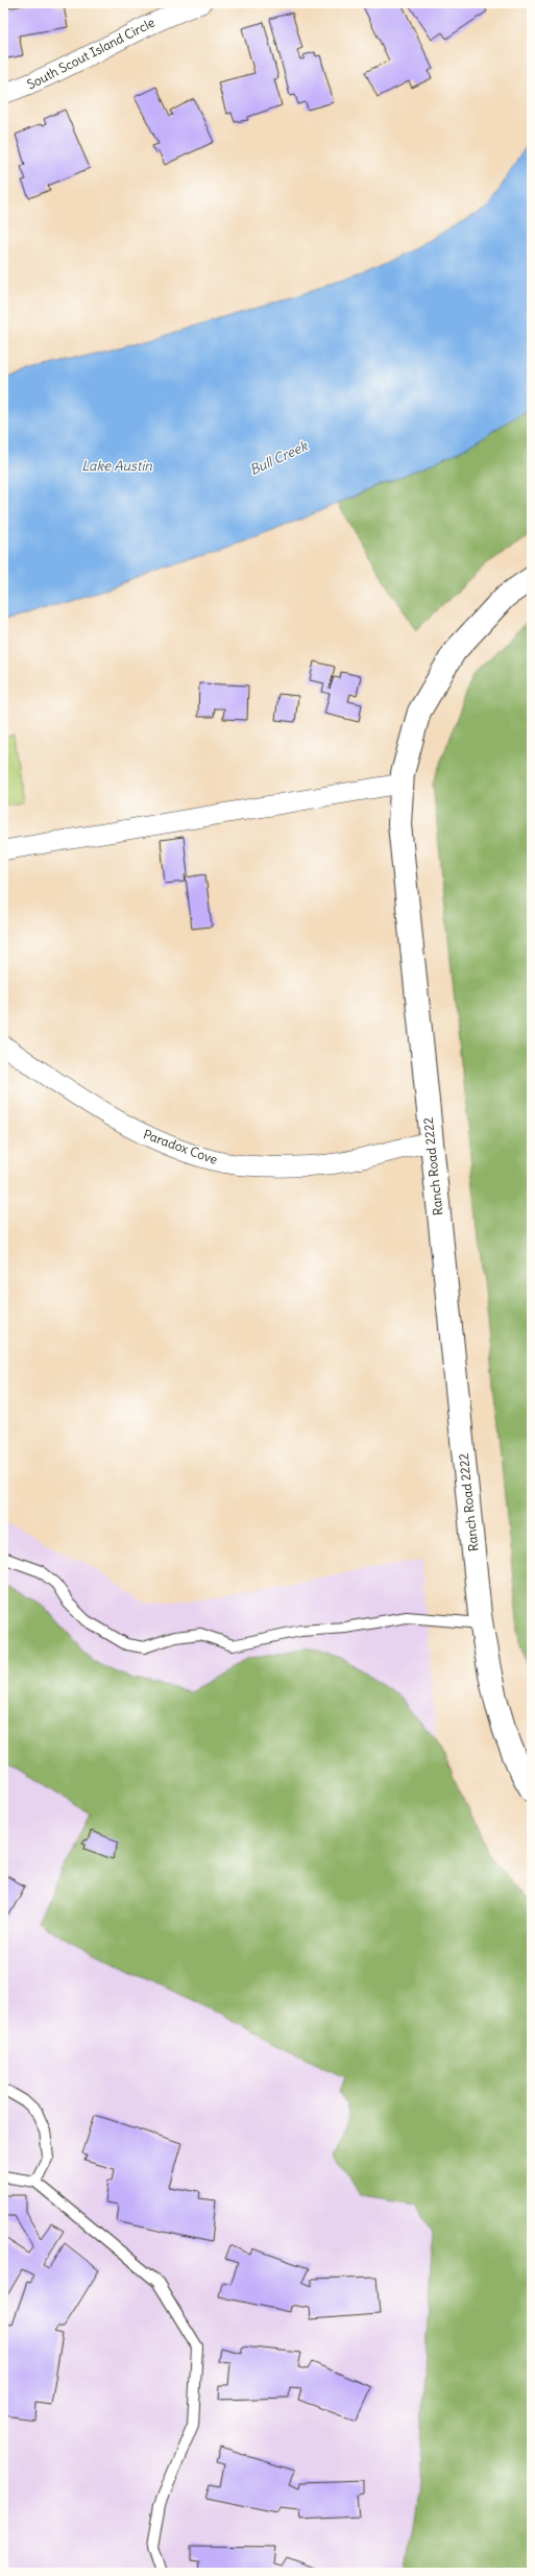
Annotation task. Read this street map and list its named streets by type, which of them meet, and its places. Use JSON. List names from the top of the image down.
{
  "streets": {
    "main road": ["Ranch Road 2222"],
    "street": ["South Scout Island Circle", "Paradox Cove"]
  },
  "crossings": [
    ["Paradox Cove", "Ranch Road 2222"]
  ],
  "water": ["Bull Creek", "Lake Austin"]
}
